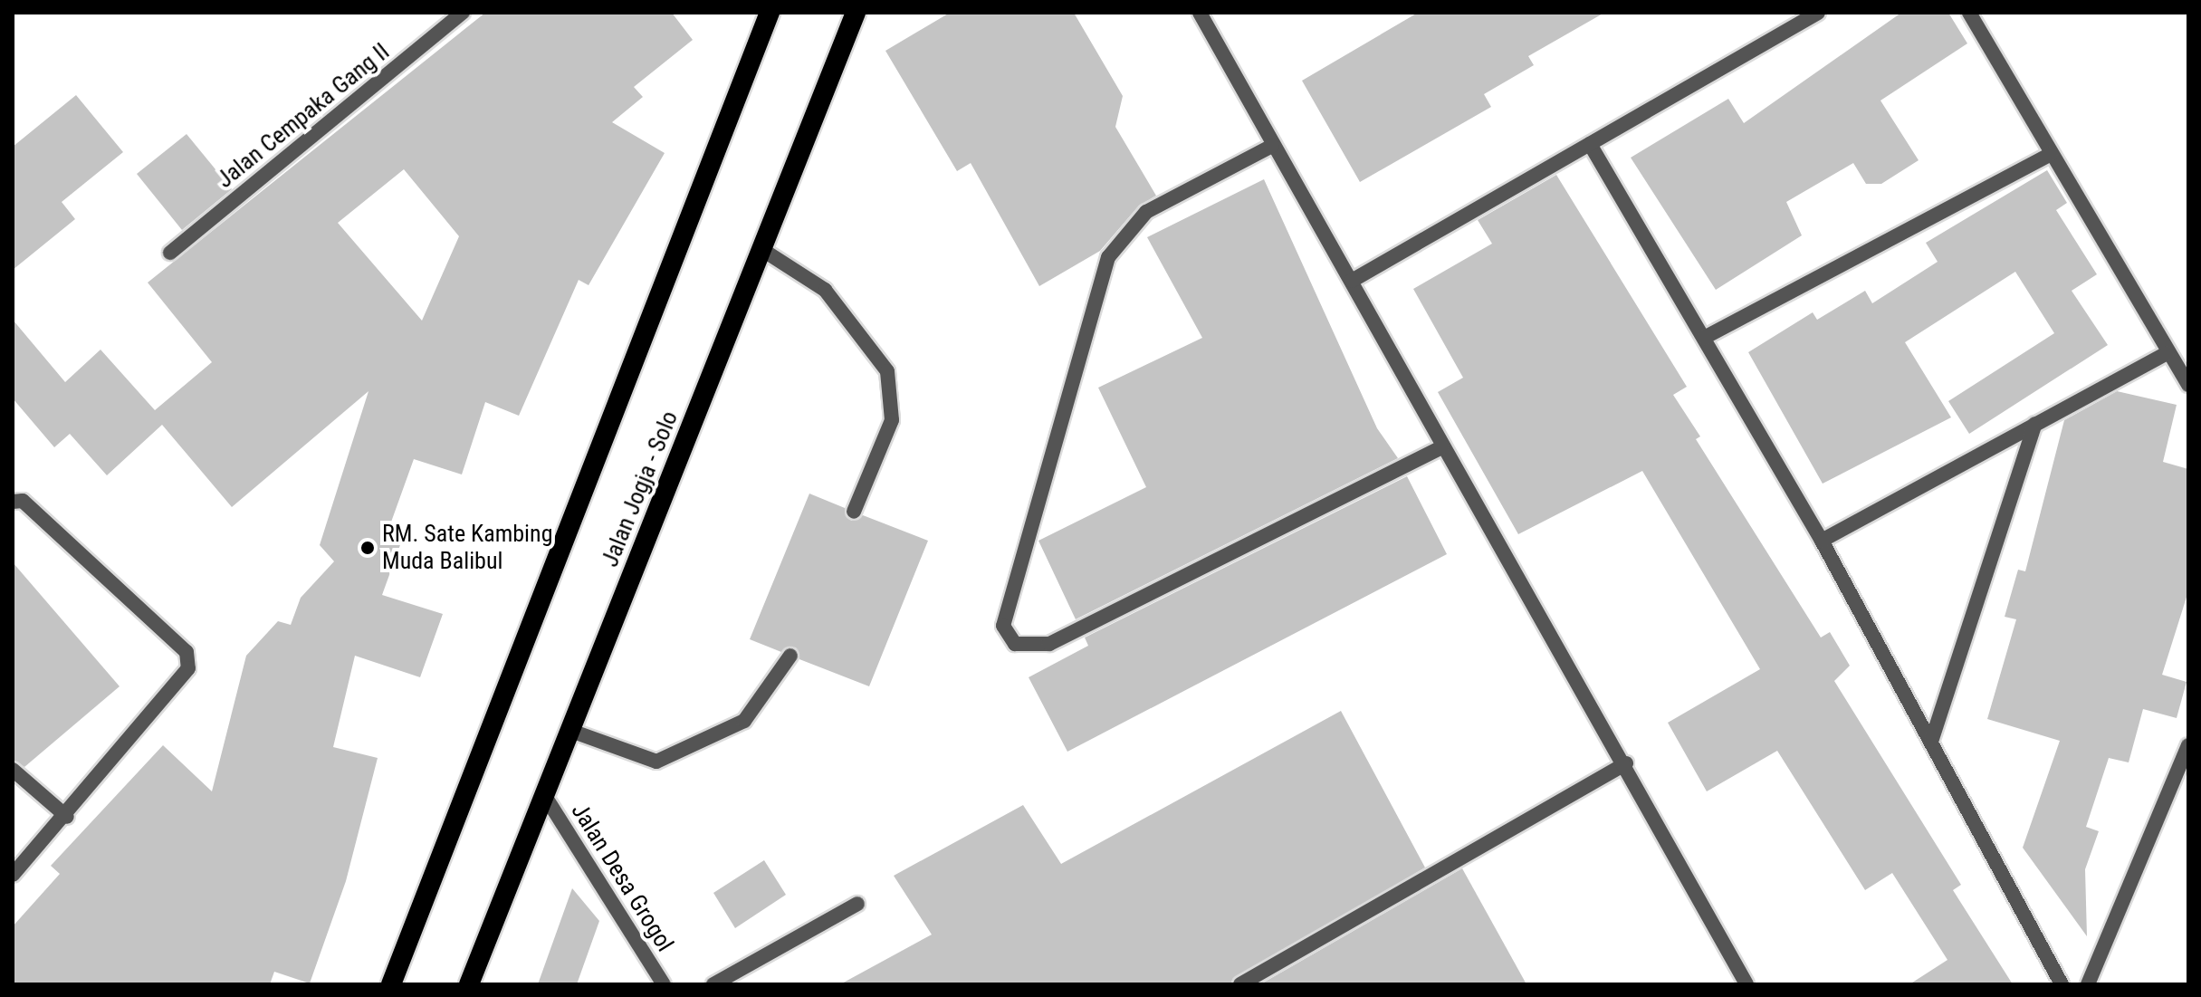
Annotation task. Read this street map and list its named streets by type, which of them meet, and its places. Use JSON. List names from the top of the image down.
{
  "streets": {
    "highway": ["Jalan Jogja - Solo"],
    "street": ["Jalan Cempaka Gang II", "Jalan Desa Grogol"]
  },
  "crossings": [
    ["Jalan Jogja - Solo", "Jalan Desa Grogol"]
  ],
  "places": ["RM. Sate Kambing Muda Balibul"]
}
